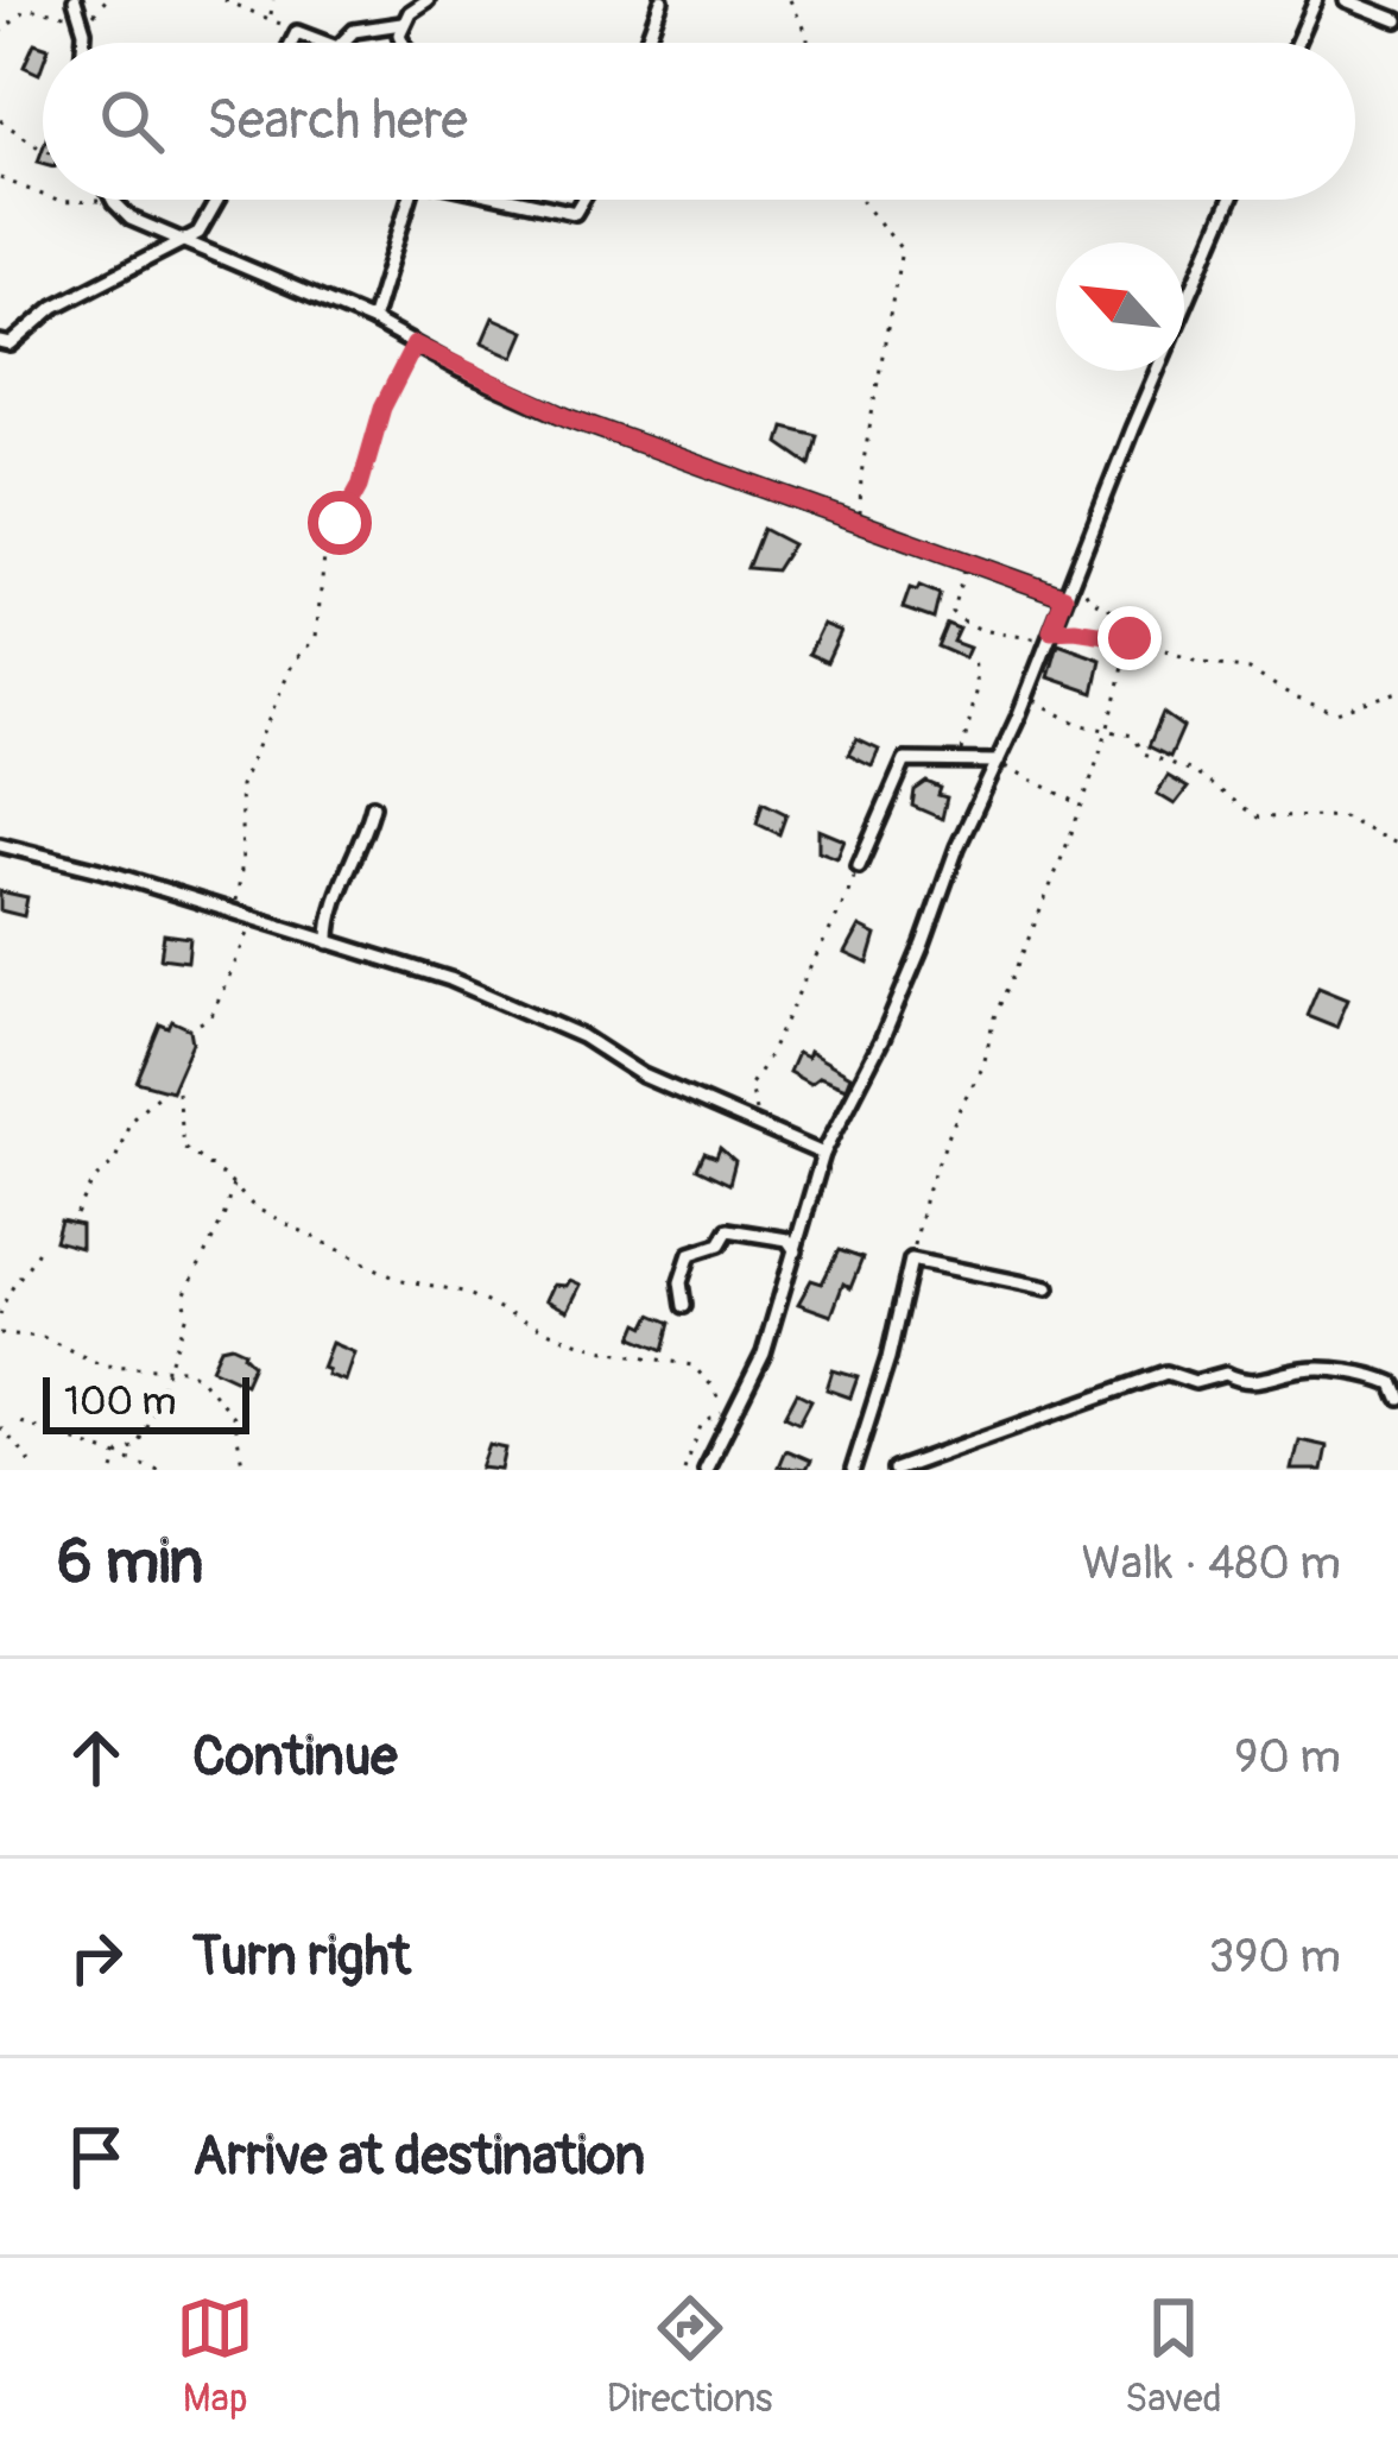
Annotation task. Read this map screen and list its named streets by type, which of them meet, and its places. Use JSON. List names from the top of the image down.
{
  "scale_bar": "100 m",
  "north": "top left",
  "page": {
    "search": "Search here",
    "scale": "100 m",
    "heading": ["6 min", "Walk · 480 m"],
    "list": [
      ["Continue", "90 m"],
      ["Turn right", "390 m"],
      "Arrive at destination"
    ],
    "nav": ["Map", "Directions", "Saved"]
  }
}
